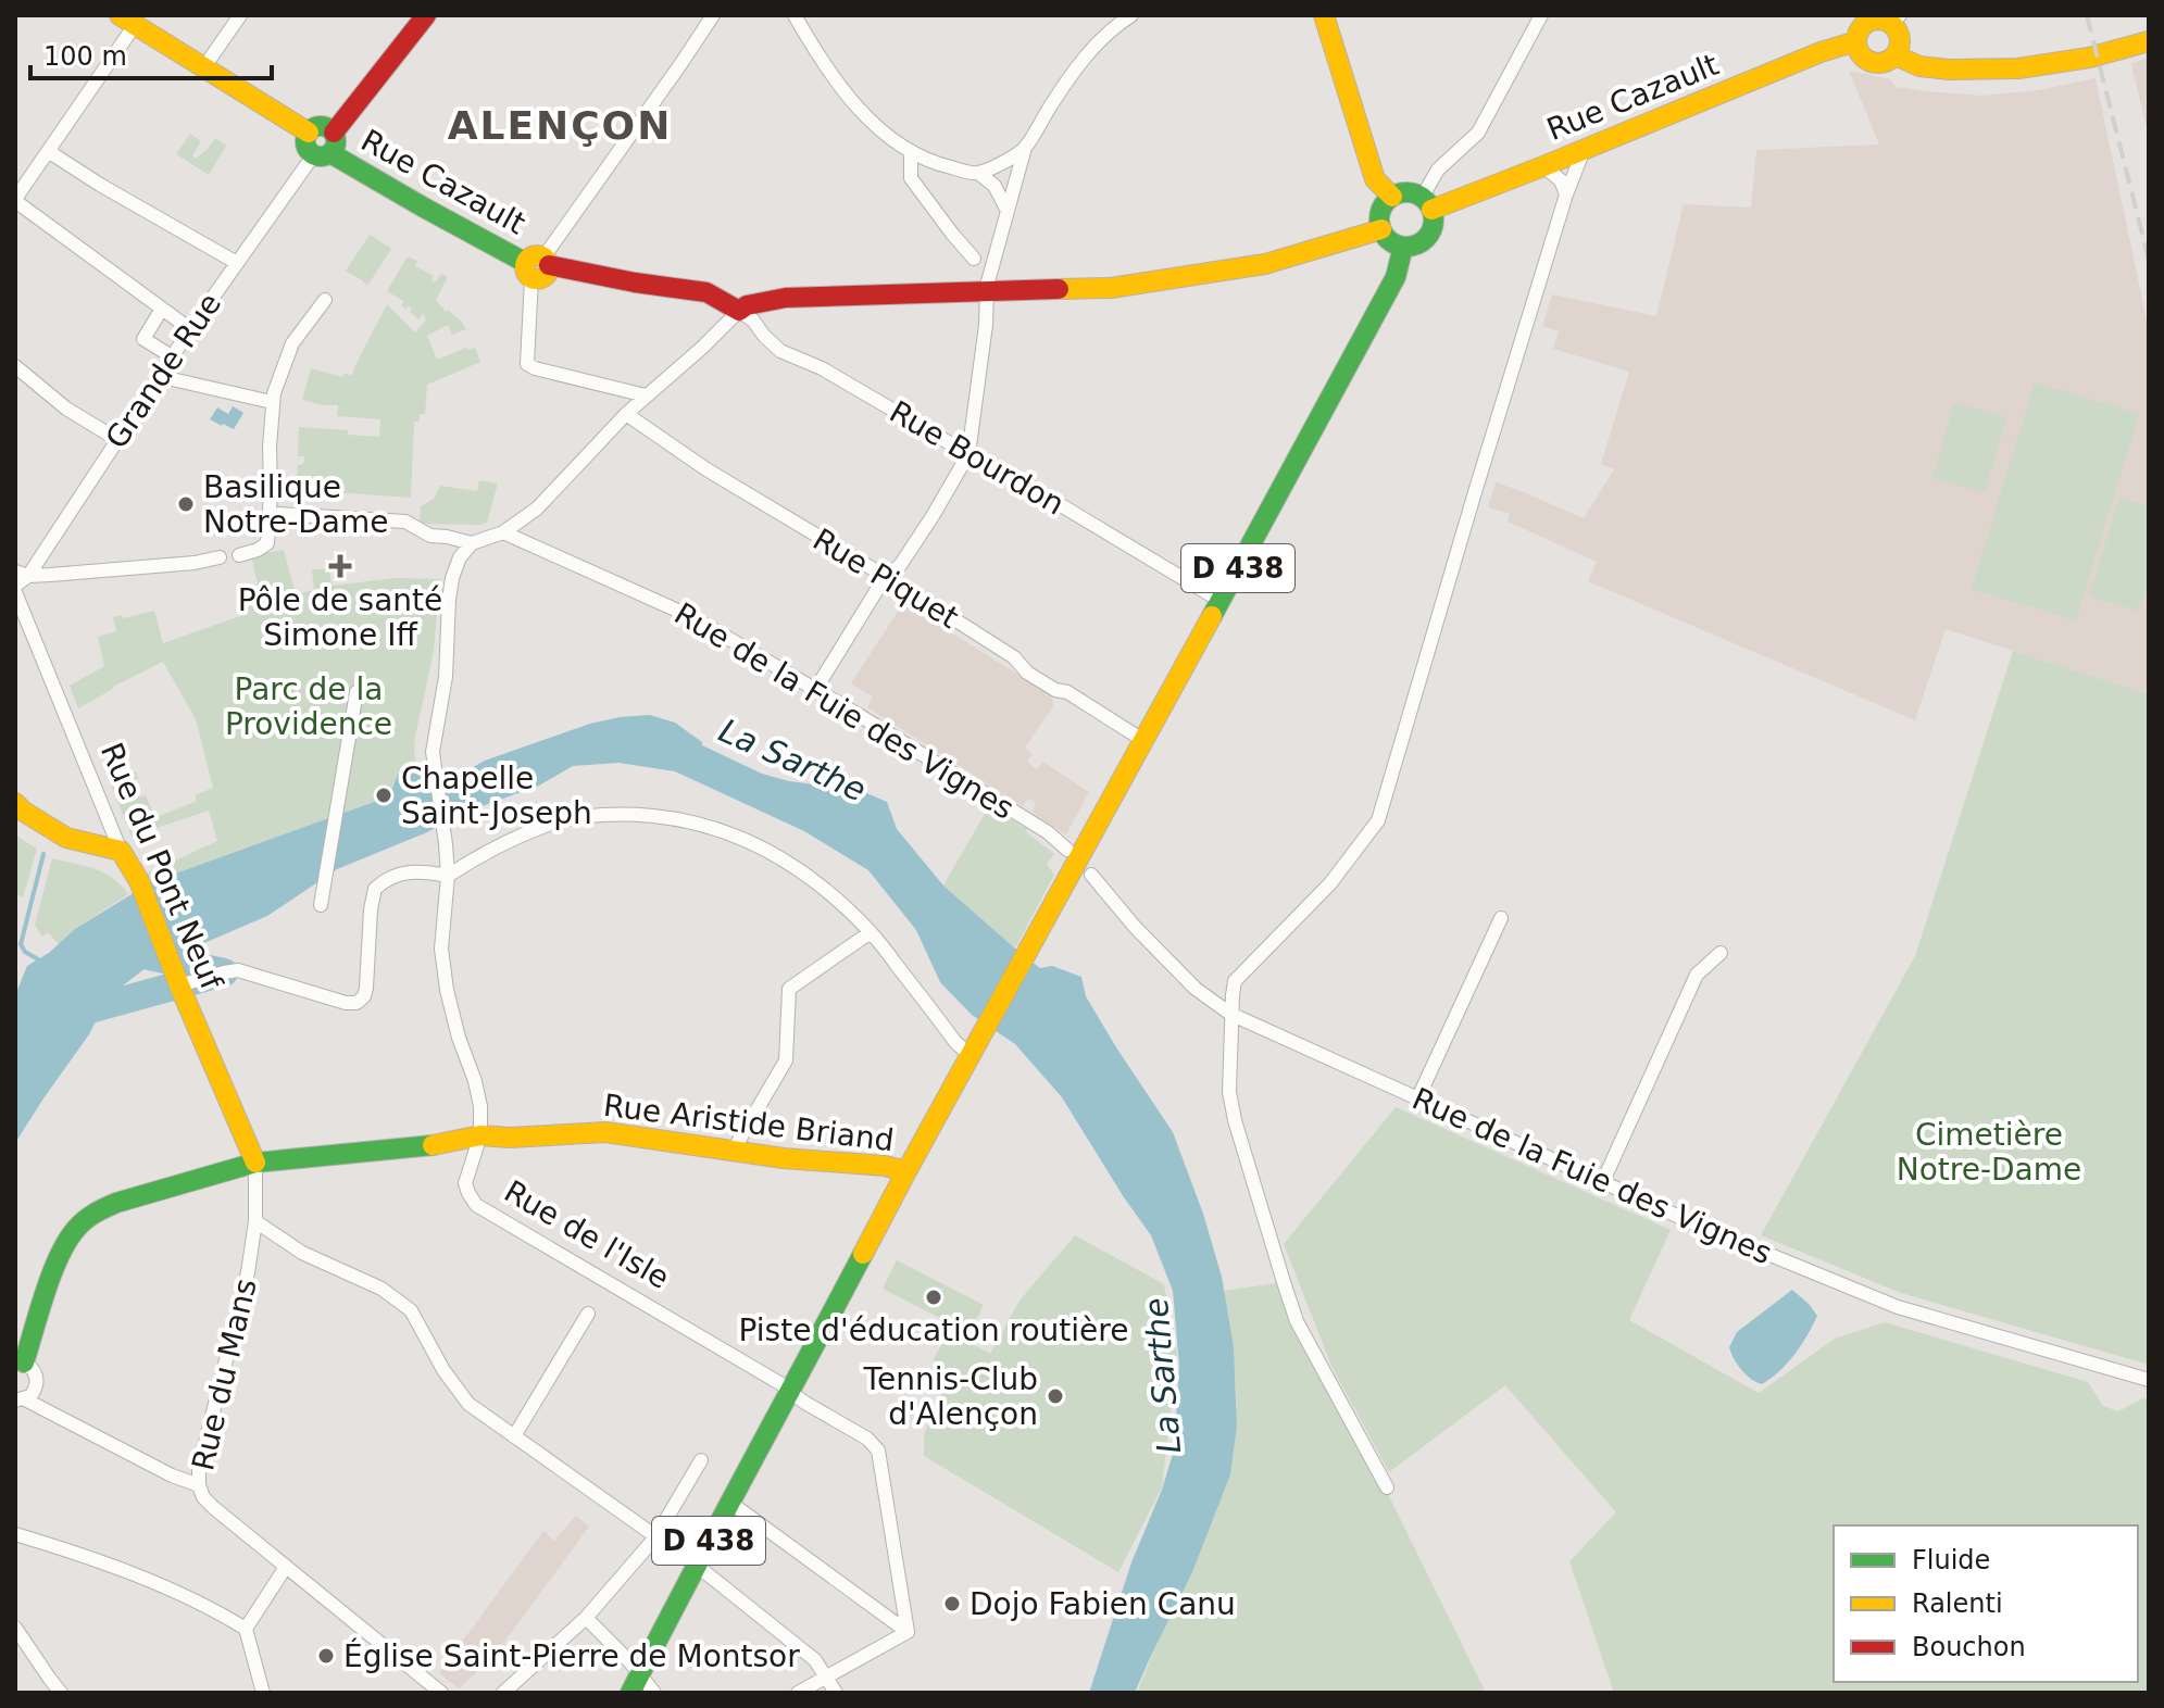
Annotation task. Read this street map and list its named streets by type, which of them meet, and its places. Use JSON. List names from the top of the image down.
{
  "streets": {
    "street": [
      "Rue Cazault",
      "Grande Rue",
      "Rue Bourdon",
      "D 438",
      "Rue Piquet",
      "Rue de la Fuie des Vignes",
      "Rue du Pont Neuf",
      "Rue Aristide Briand",
      "Rue de l'Isle",
      "Rue du Mans"
    ]
  },
  "crossings": [
    ["Rue Cazault", "Grande Rue"],
    ["Rue Cazault", "Rue Bourdon"],
    ["Rue Cazault", "D 438"],
    ["Grande Rue", "Rue du Pont Neuf"],
    ["Rue Bourdon", "D 438"],
    ["D 438", "Rue Piquet"],
    ["D 438", "Rue Aristide Briand"],
    ["D 438", "Rue de l'Isle"],
    ["Rue du Pont Neuf", "Rue du Mans"],
    ["Rue Aristide Briand", "Rue de l'Isle"]
  ],
  "districts": ["ALENÇON"],
  "water": ["La Sarthe"],
  "parks": ["Parc de la Providence", "Cimetière Notre-Dame"],
  "places": {
    "other": [
      "Basilique Notre-Dame",
      "Chapelle Saint-Joseph",
      "Piste d'éducation routière",
      "Tennis-Club d'Alençon",
      "Dojo Fabien Canu",
      "Église Saint-Pierre de Montsor"
    ],
    "health": ["Pôle de santé Simone Iff"]
  },
  "legend": ["Fluide", "Ralenti", "Bouchon"],
  "scale_bar": "100 m"
}
